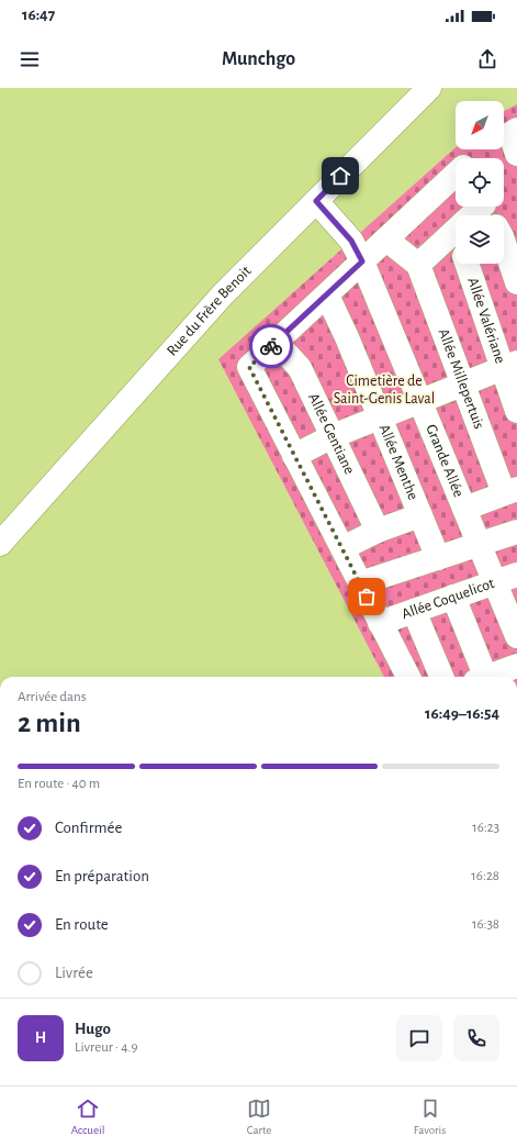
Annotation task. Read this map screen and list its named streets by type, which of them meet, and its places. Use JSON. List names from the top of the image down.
{
  "streets": {
    "street": [
      "Rue du Frère Benoit",
      "Allée Valériane",
      "Allée Millepertuis",
      "Allée Gentiane",
      "Grande Allée",
      "Allée Menthe",
      "Allée Coquelicot"
    ]
  },
  "crossings": [
    ["Rue du Frère Benoit", "Grande Allée"],
    ["Grande Allée", "Allée Coquelicot"]
  ],
  "parks": ["Cimetière de Saint-Genis Laval"],
  "north": "bottom left",
  "page": {
    "status": "16:47",
    "header": "Munchgo",
    "heading": ["2 min", "Arrivée dans", "16:49–16:54"],
    "panel": ["Hugo", "Livreur · 4.9"],
    "bar": "En route · 40 m",
    "list": [
      ["Confirmée", "16:23"],
      ["En préparation", "16:28"],
      ["En route", "16:38"],
      "Livrée"
    ],
    "round": "H",
    "tabs": ["Accueil", "Carte", "Favoris"]
  }
}
